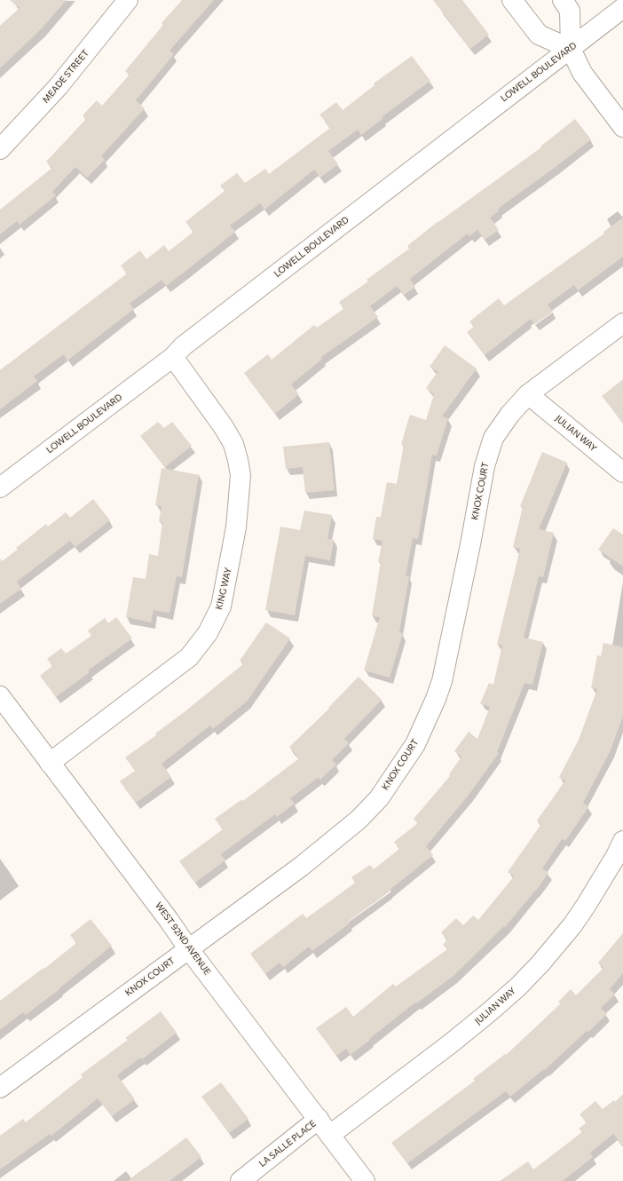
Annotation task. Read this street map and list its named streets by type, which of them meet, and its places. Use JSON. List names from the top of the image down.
{
  "streets": {
    "street": [
      "LOWELL BOULEVARD",
      "MEADE STREET",
      "JULIAN WAY",
      "KNOX COURT",
      "KING WAY",
      "WEST 92ND AVENUE",
      "LA SALLE PLACE"
    ]
  },
  "crossings": [
    ["LOWELL BOULEVARD", "KING WAY"],
    ["JULIAN WAY", "KNOX COURT"],
    ["JULIAN WAY", "WEST 92ND AVENUE"],
    ["KNOX COURT", "WEST 92ND AVENUE"],
    ["KING WAY", "WEST 92ND AVENUE"],
    ["WEST 92ND AVENUE", "LA SALLE PLACE"]
  ]
}
